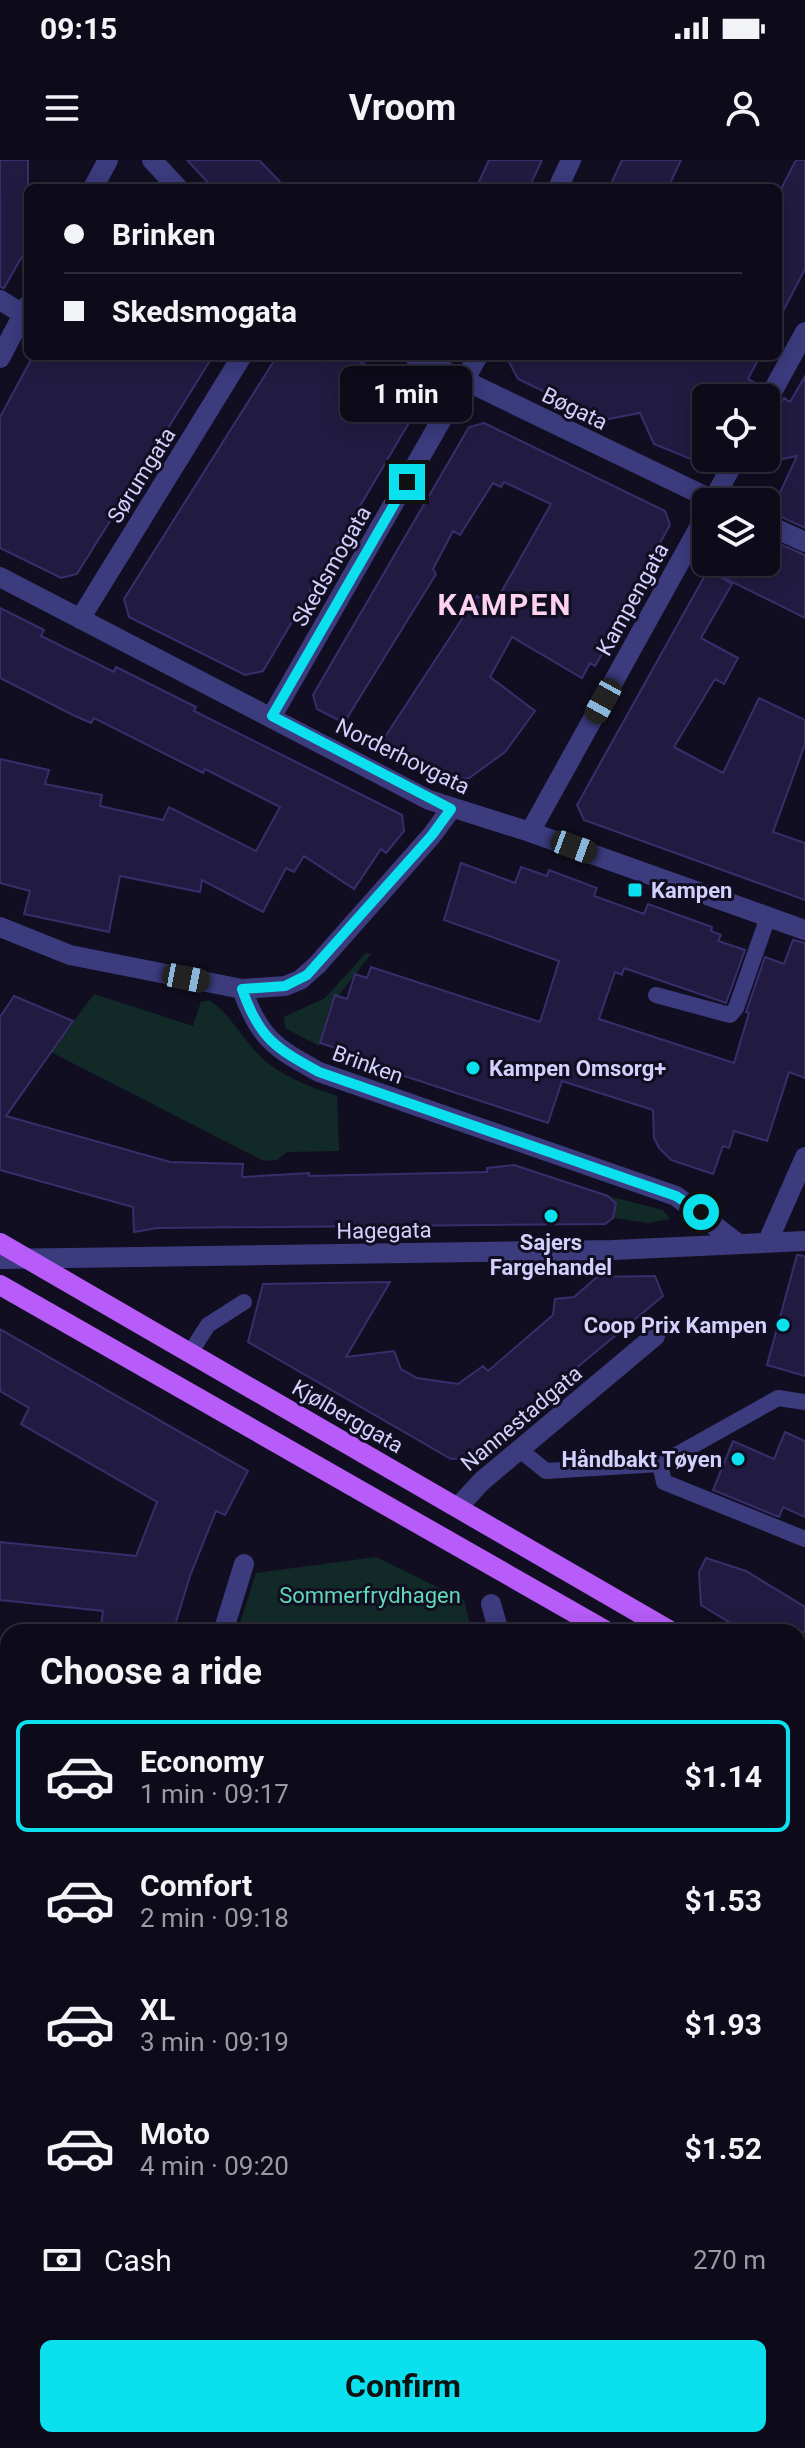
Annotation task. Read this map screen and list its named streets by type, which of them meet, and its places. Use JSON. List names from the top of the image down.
{
  "streets": {
    "main road": ["Kjølberggata"],
    "street": [
      "Bøgata",
      "Sørumgata",
      "Skedsmogata",
      "Kampengata",
      "Norderhovgata",
      "Brinken",
      "Hagegata",
      "Nannestadgata"
    ]
  },
  "crossings": [
    ["Bøgata", "Skedsmogata"],
    ["Sørumgata", "Norderhovgata"],
    ["Skedsmogata", "Norderhovgata"],
    ["Kampengata", "Norderhovgata"],
    ["Brinken", "Hagegata"],
    ["Hagegata", "Kjølberggata"],
    ["Kjølberggata", "Nannestadgata"]
  ],
  "districts": ["KAMPEN"],
  "parks": ["Sommerfrydhagen"],
  "places": {
    "transit": ["Kampen"],
    "other": [
      "Kampen Omsorg+",
      "Sajers Fargehandel",
      "Coop Prix Kampen",
      "Håndbakt Tøyen"
    ]
  },
  "page": {
    "status": "09:15",
    "header": "Vroom",
    "banner": ["Brinken", "Skedsmogata"],
    "bubble": "1 min",
    "heading": "Choose a ride",
    "list": [
      {
        "name": "Economy",
        "note": "1 min · 09:17",
        "value": "$1.14"
      },
      {
        "name": "Comfort",
        "note": "2 min · 09:18",
        "value": "$1.53"
      },
      {
        "name": "XL",
        "note": "3 min · 09:19",
        "value": "$1.93"
      },
      {
        "name": "Moto",
        "note": "4 min · 09:20",
        "value": "$1.52"
      }
    ],
    "pay": ["Cash", "270 m"],
    "buttons": "Confirm"
  }
}
